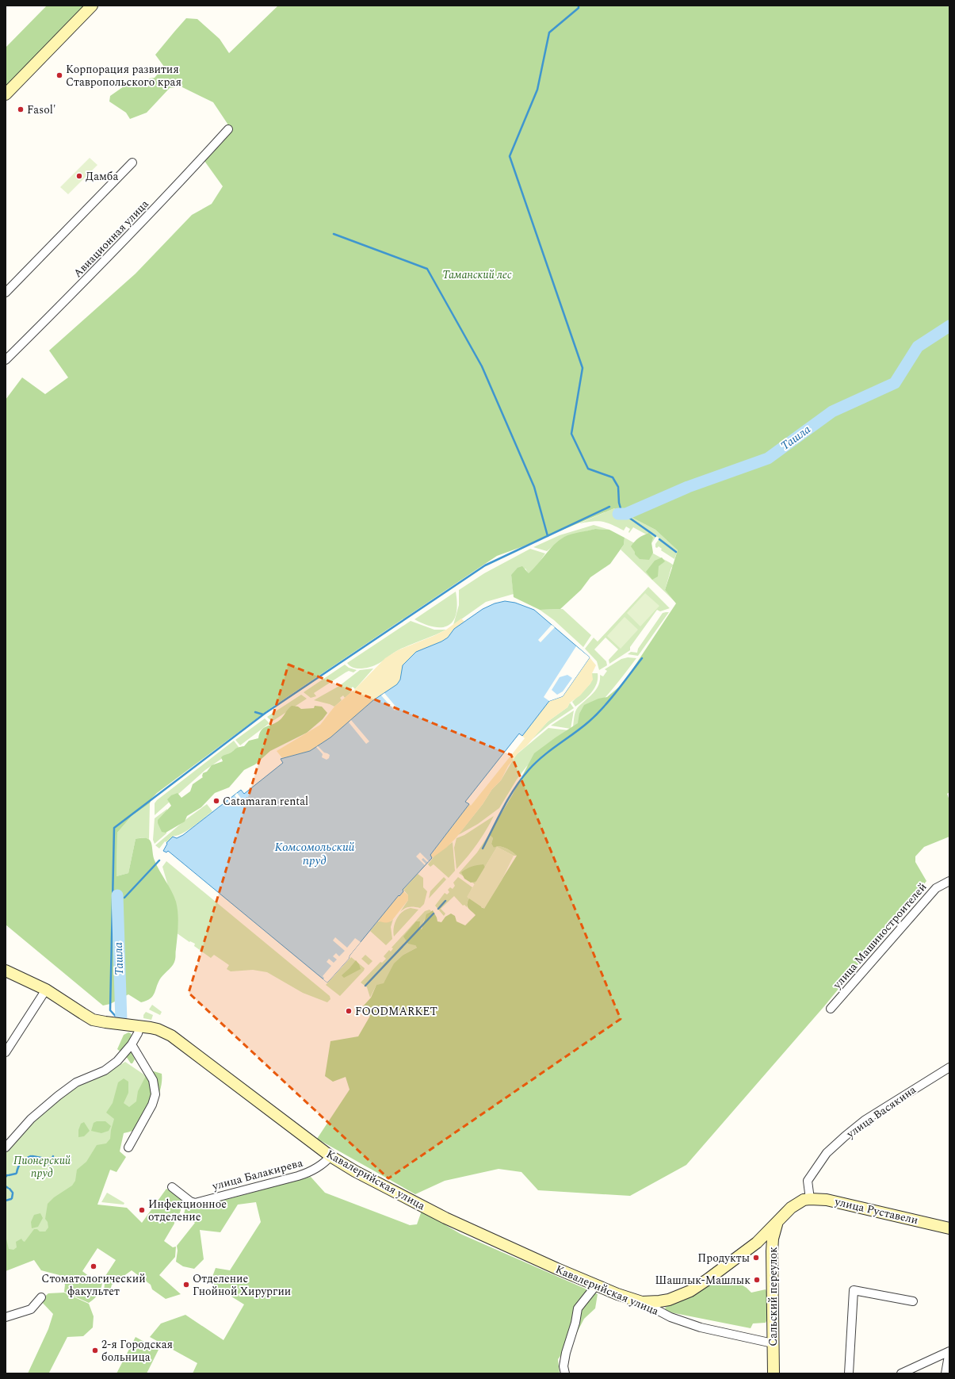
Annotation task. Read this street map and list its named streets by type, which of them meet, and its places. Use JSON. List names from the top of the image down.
{
  "streets": {
    "street": [
      "Авиационная улица",
      "улица Машиностроителей",
      "улица Васякина",
      "улица Балакирева",
      "Кавалерийская улица",
      "улица Руставели",
      "Сальский переулок"
    ]
  },
  "crossings": [
    ["улица Васякина", "улица Руставели"],
    ["улица Балакирева", "Кавалерийская улица"],
    ["Кавалерийская улица", "Сальский переулок"]
  ],
  "water": ["Ташла", "Комсомольский пруд"],
  "parks": ["Таманский лес", "Пионерский пруд"],
  "places": [
    "Корпорация развития Ставропольского края",
    "Fasol'",
    "Дамба",
    "Catamaran rental",
    "FOODMARKET",
    "Инфекционное отделение",
    "Продукты",
    "Стоматологический факультет",
    "Шашлык-Машлык",
    "Отделение Гнойной Хирургии",
    "2-я Городская больница"
  ]
}
